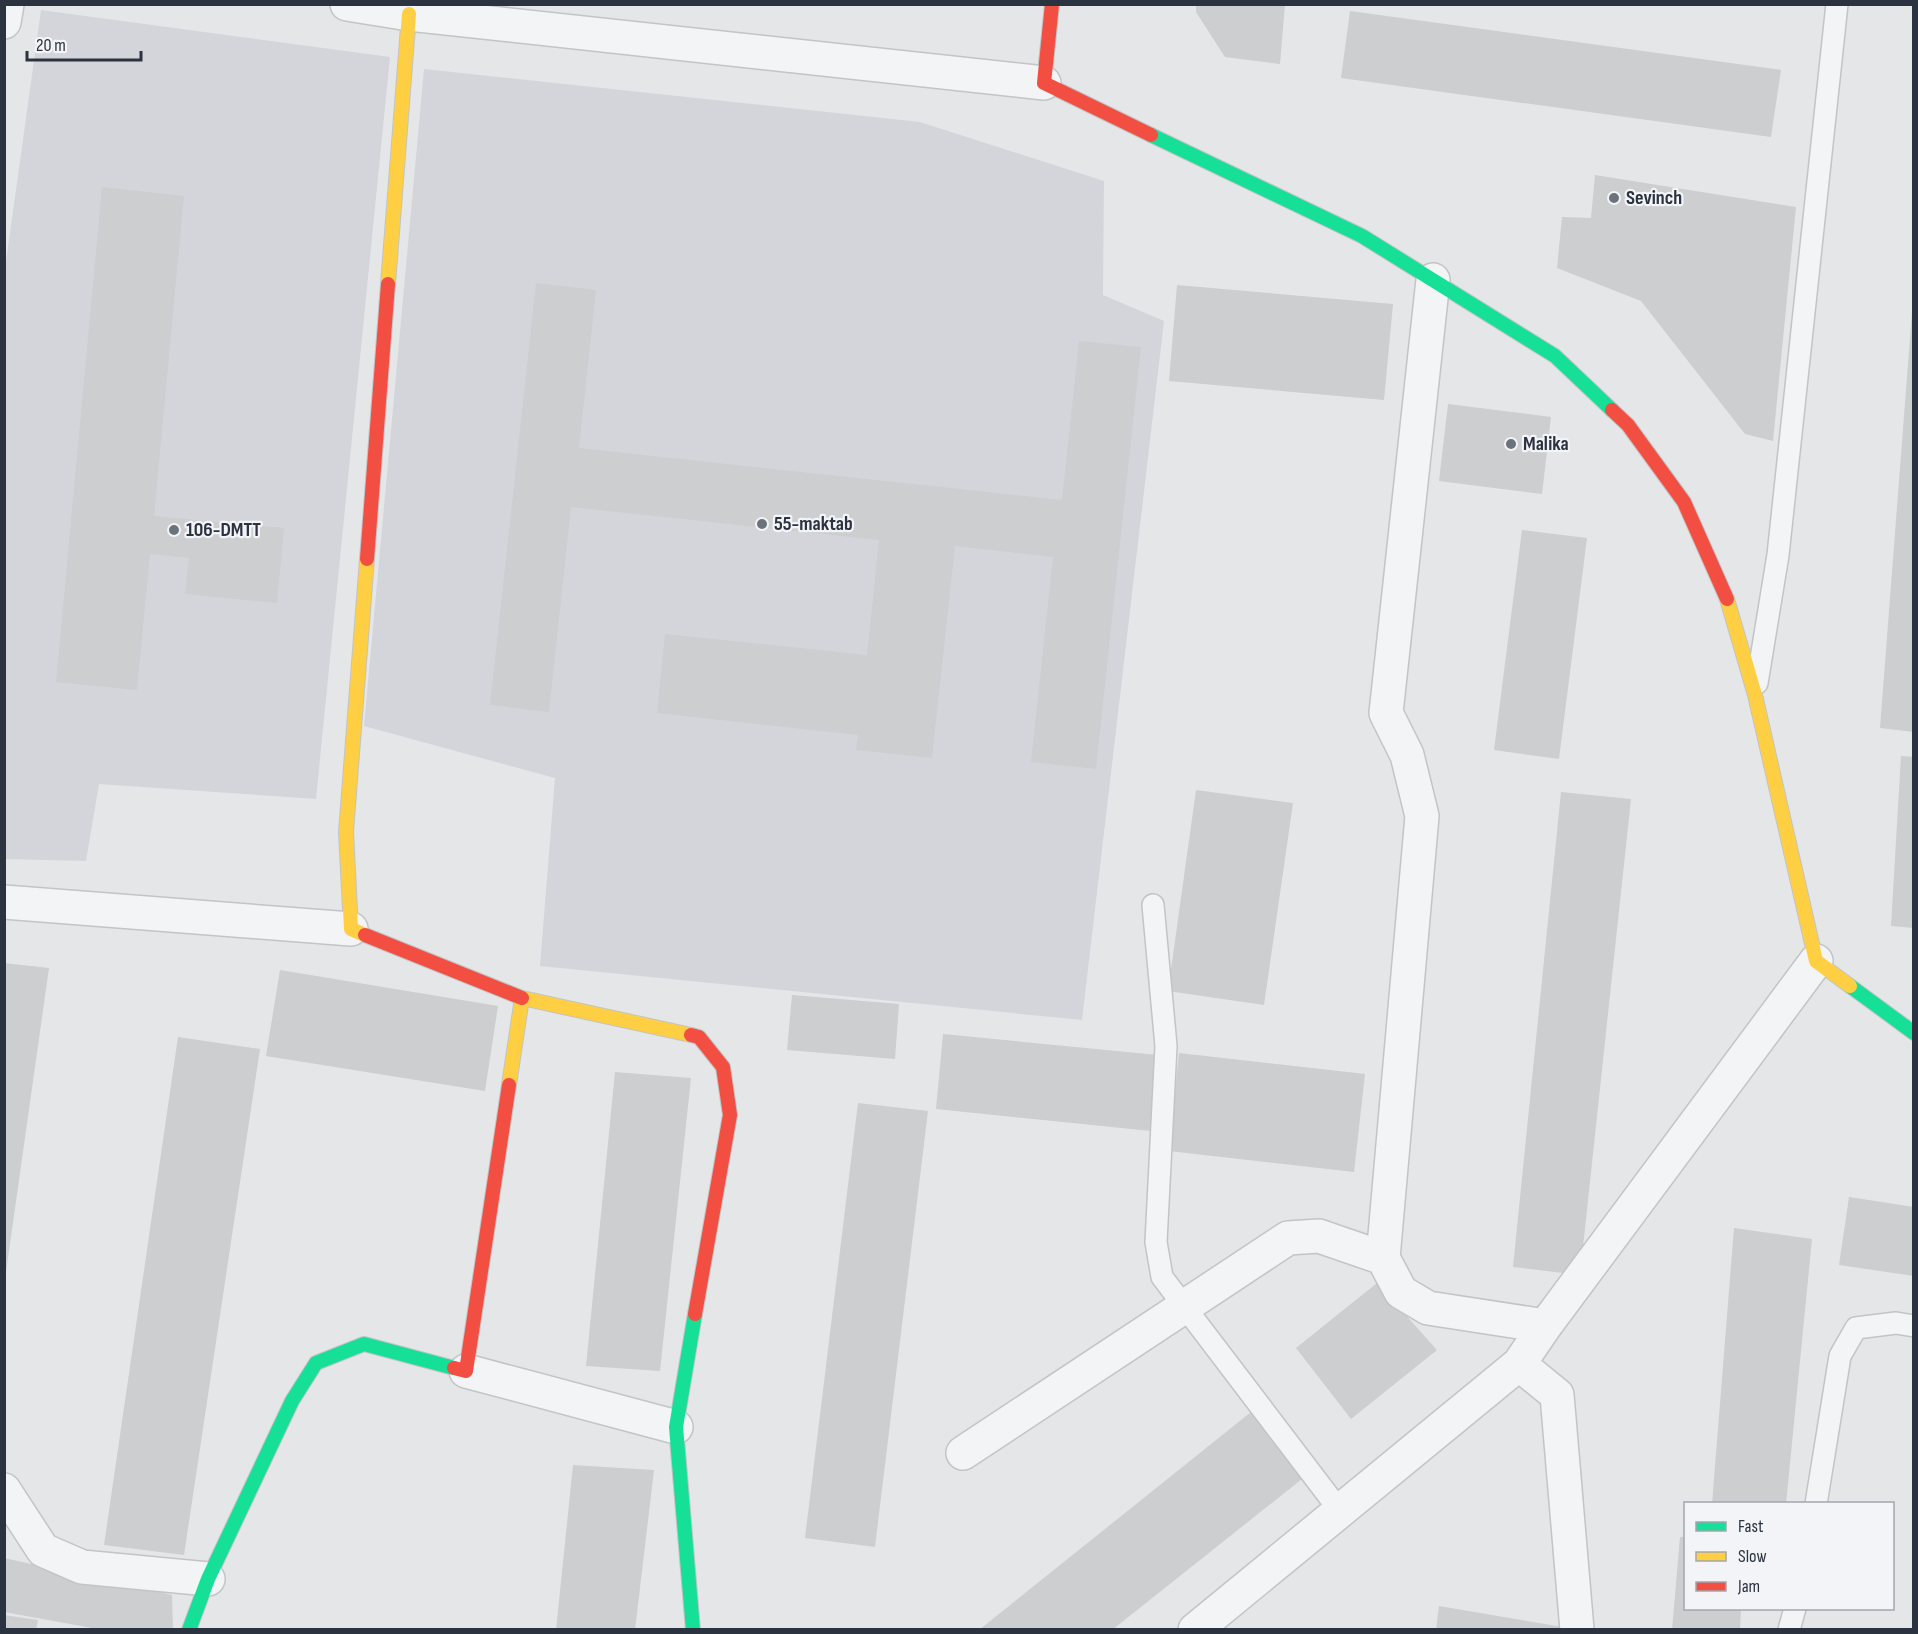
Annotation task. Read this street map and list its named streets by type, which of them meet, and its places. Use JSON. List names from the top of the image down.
{
  "places": [
    "Sevinch",
    "Malika",
    "55-maktab",
    "106-DMTT"
  ],
  "legend": ["Fast", "Slow", "Jam"],
  "scale_bar": "20 m"
}
